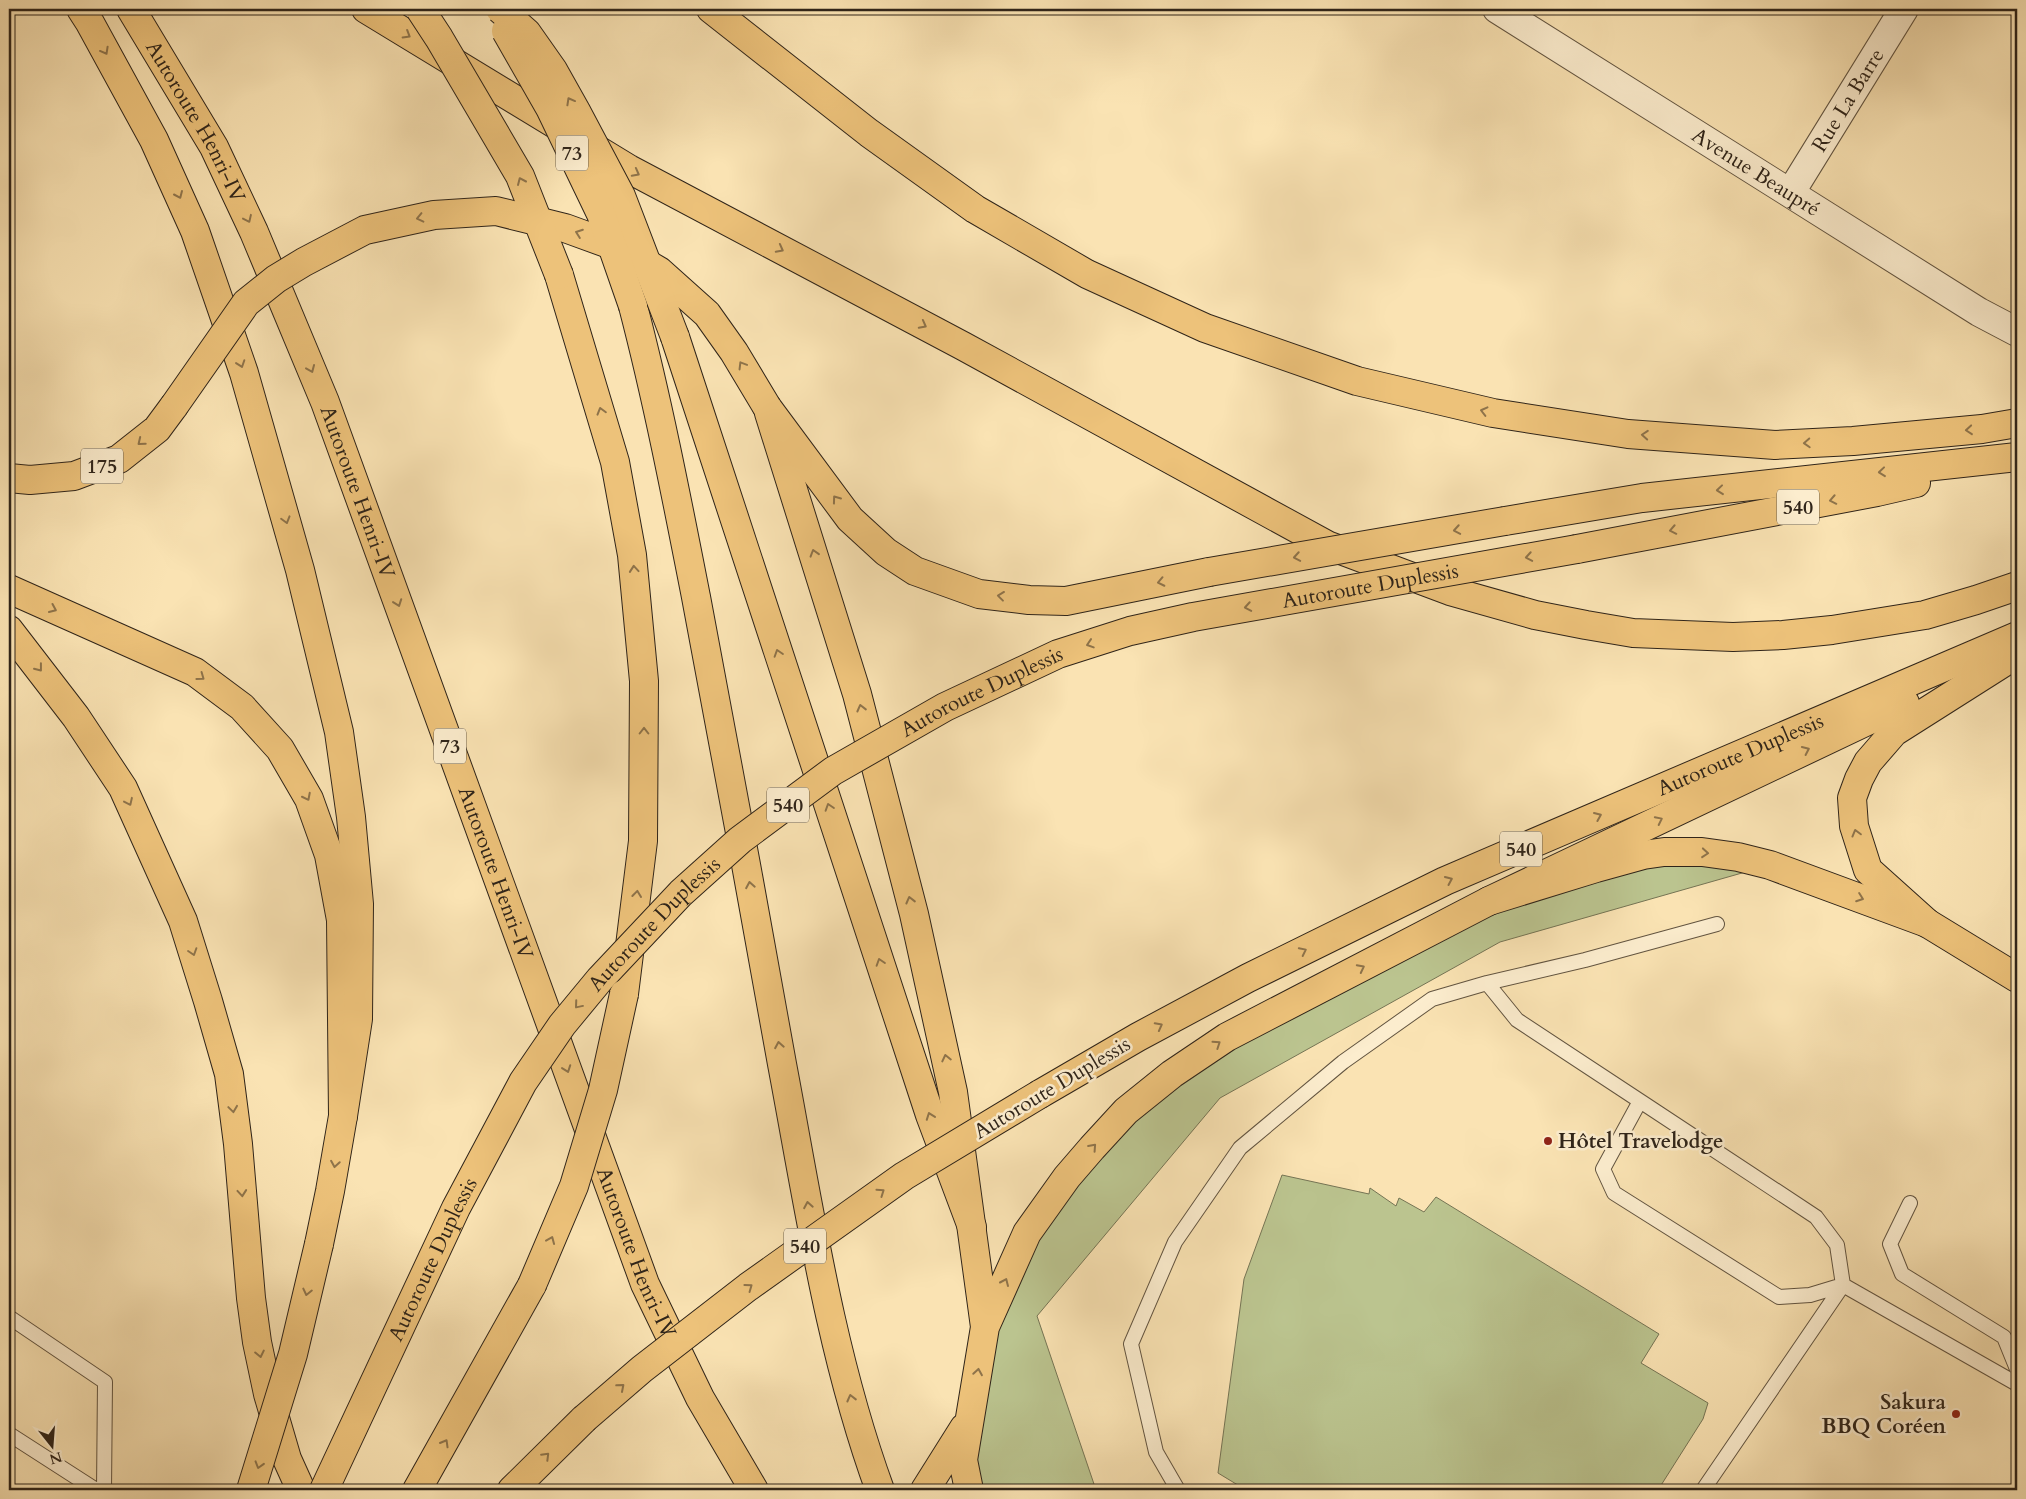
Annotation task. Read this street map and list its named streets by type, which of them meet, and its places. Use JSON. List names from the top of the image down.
{
  "streets": {
    "highway": [
      "Autoroute Henri-IV",
      "73",
      "175",
      "540",
      "Autoroute Duplessis"
    ],
    "street": ["Rue La Barre", "Avenue Beaupré"]
  },
  "crossings": [
    ["Rue La Barre", "Avenue Beaupré"]
  ],
  "places": ["Hôtel Travelodge", "Sakura BBQ Coréen"],
  "north": "bottom"
}
